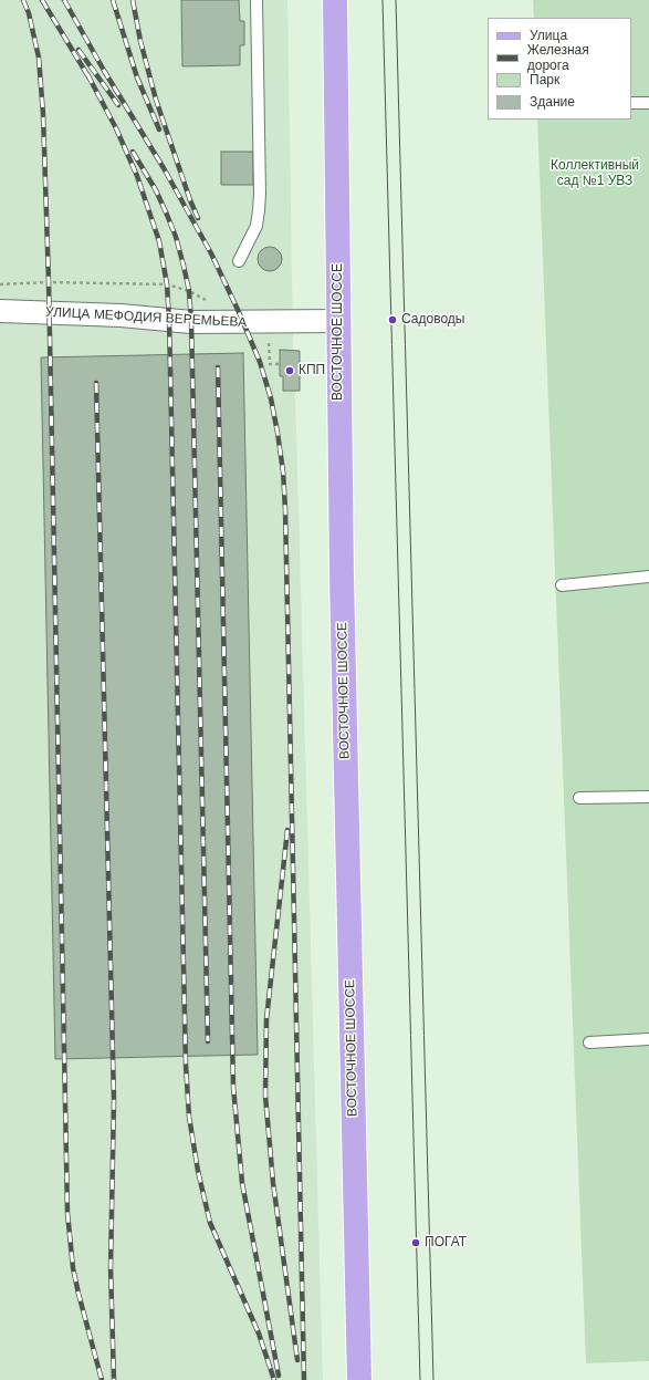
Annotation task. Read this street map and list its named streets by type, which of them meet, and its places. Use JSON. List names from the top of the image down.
{
  "streets": {
    "main road": ["ВОСТОЧНОЕ ШОССЕ"],
    "street": ["УЛИЦА МЕФОДИЯ ВЕРЕМЬЕВА"]
  },
  "crossings": [
    ["УЛИЦА МЕФОДИЯ ВЕРЕМЬЕВА", "ВОСТОЧНОЕ ШОССЕ"]
  ],
  "parks": ["Коллективный сад №1 УВЗ"],
  "places": ["Садоводы", "КПП", "ПОГАТ"],
  "legend": [
    "Улица",
    "Железная дорога",
    "Парк",
    "Здание"
  ]
}
